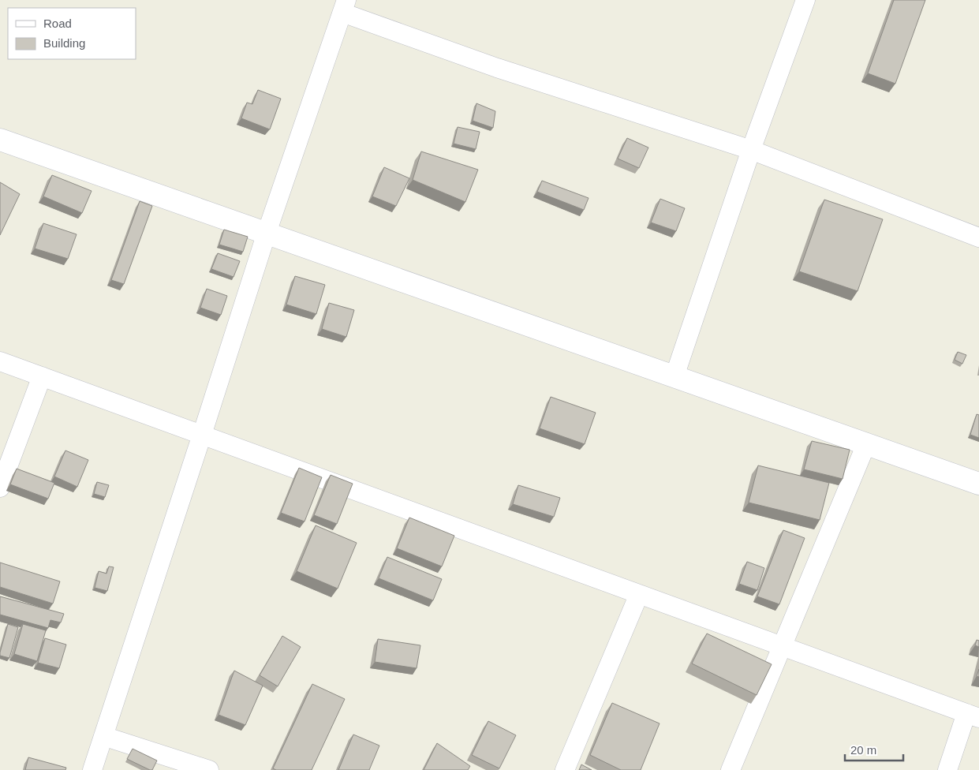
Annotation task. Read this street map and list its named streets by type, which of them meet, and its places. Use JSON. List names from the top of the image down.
{
  "legend": ["Road", "Building"],
  "scale_bar": "20 m"
}
